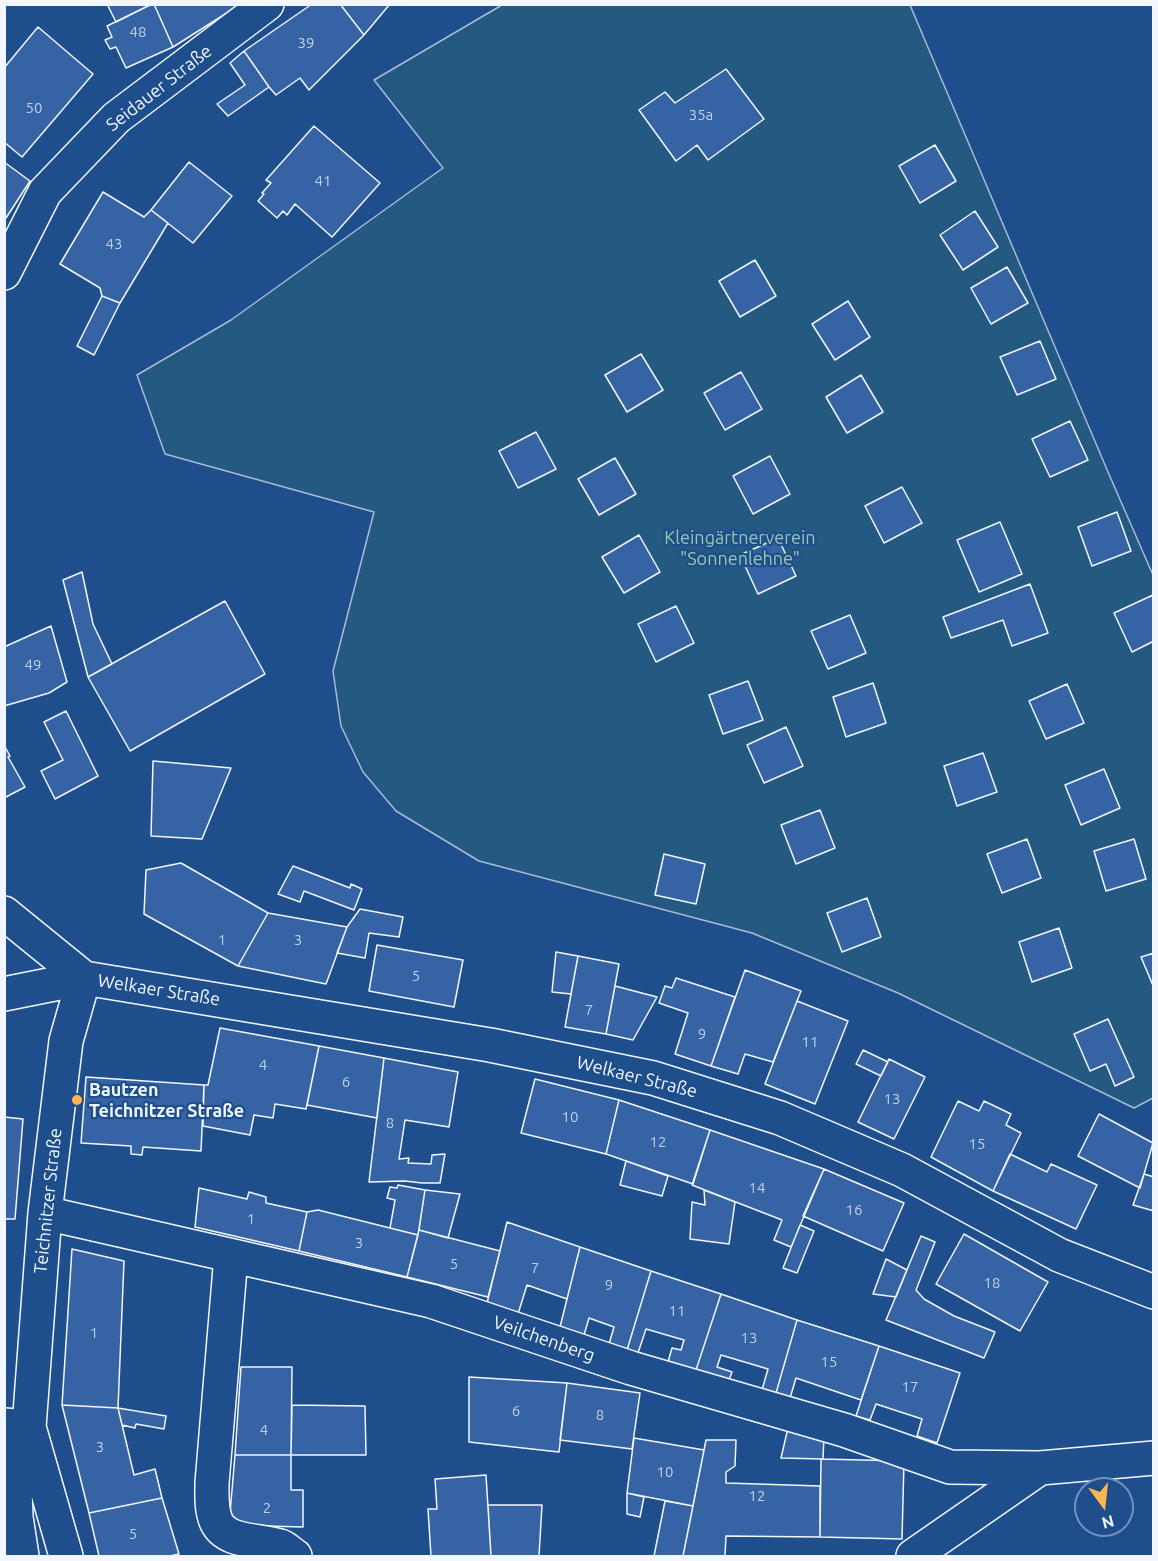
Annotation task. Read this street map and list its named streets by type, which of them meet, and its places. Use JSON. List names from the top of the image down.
{
  "streets": {
    "street": [
      "Seidauer Straße",
      "Welkaer Straße",
      "Teichnitzer Straße",
      "Veilchenberg"
    ]
  },
  "crossings": [
    ["Welkaer Straße", "Teichnitzer Straße"],
    ["Teichnitzer Straße", "Veilchenberg"]
  ],
  "parks": ["Kleingärtnerverein \"Sonnenlehne\""],
  "places": ["Bautzen Teichnitzer Straße"],
  "house_numbers": [
    "48",
    "39",
    "50",
    "35a",
    "41",
    "43",
    "49",
    "1",
    "3",
    "5",
    "7",
    "9",
    "11",
    "4",
    "6",
    "13",
    "10",
    "8",
    "12",
    "15",
    "14",
    "16",
    "1",
    "3",
    "5",
    "7",
    "18",
    "9",
    "11",
    "1",
    "13",
    "15",
    "17",
    "6",
    "8",
    "4",
    "3",
    "10",
    "12",
    "2",
    "5"
  ],
  "north": "bottom"
}
